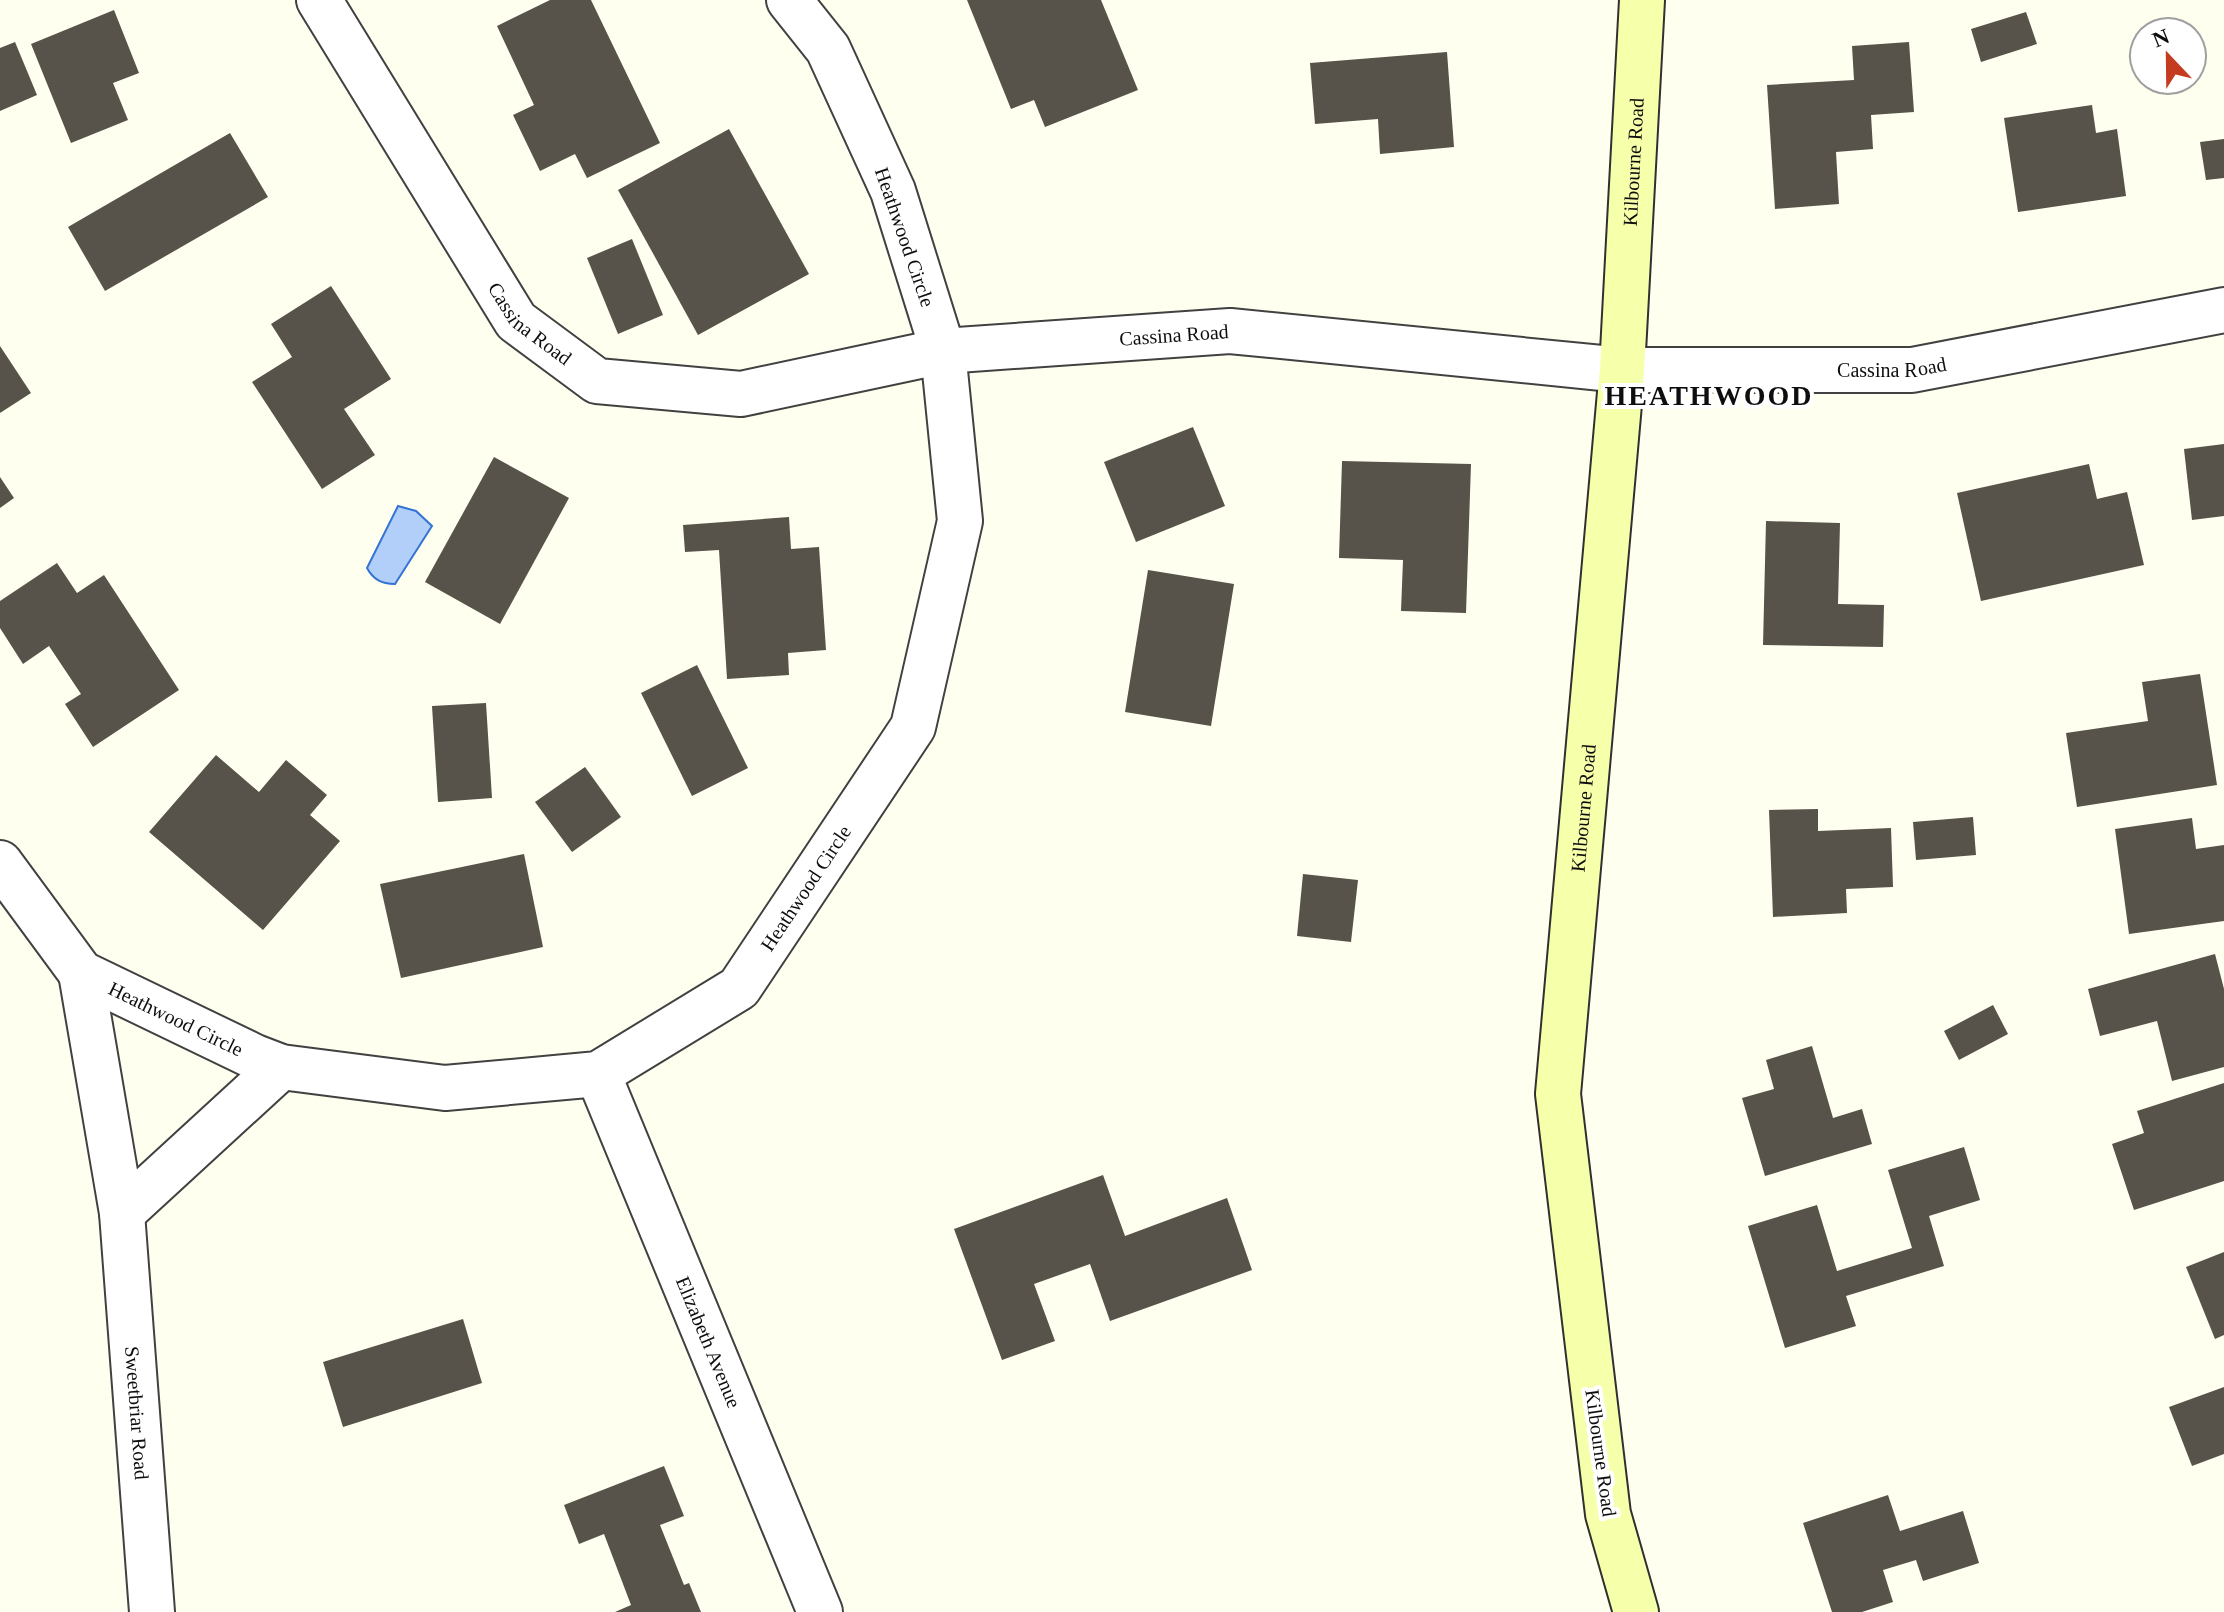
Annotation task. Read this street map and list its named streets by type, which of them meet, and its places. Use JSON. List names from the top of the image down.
{
  "streets": {
    "street": [
      "Kilbourne Road",
      "Heathwood Circle",
      "Cassina Road",
      "Elizabeth Avenue",
      "Sweetbriar Road"
    ]
  },
  "crossings": [
    ["Kilbourne Road", "Cassina Road"],
    ["Heathwood Circle", "Cassina Road"],
    ["Heathwood Circle", "Elizabeth Avenue"],
    ["Heathwood Circle", "Sweetbriar Road"]
  ],
  "districts": ["HEATHWOOD"],
  "north": "top"
}
